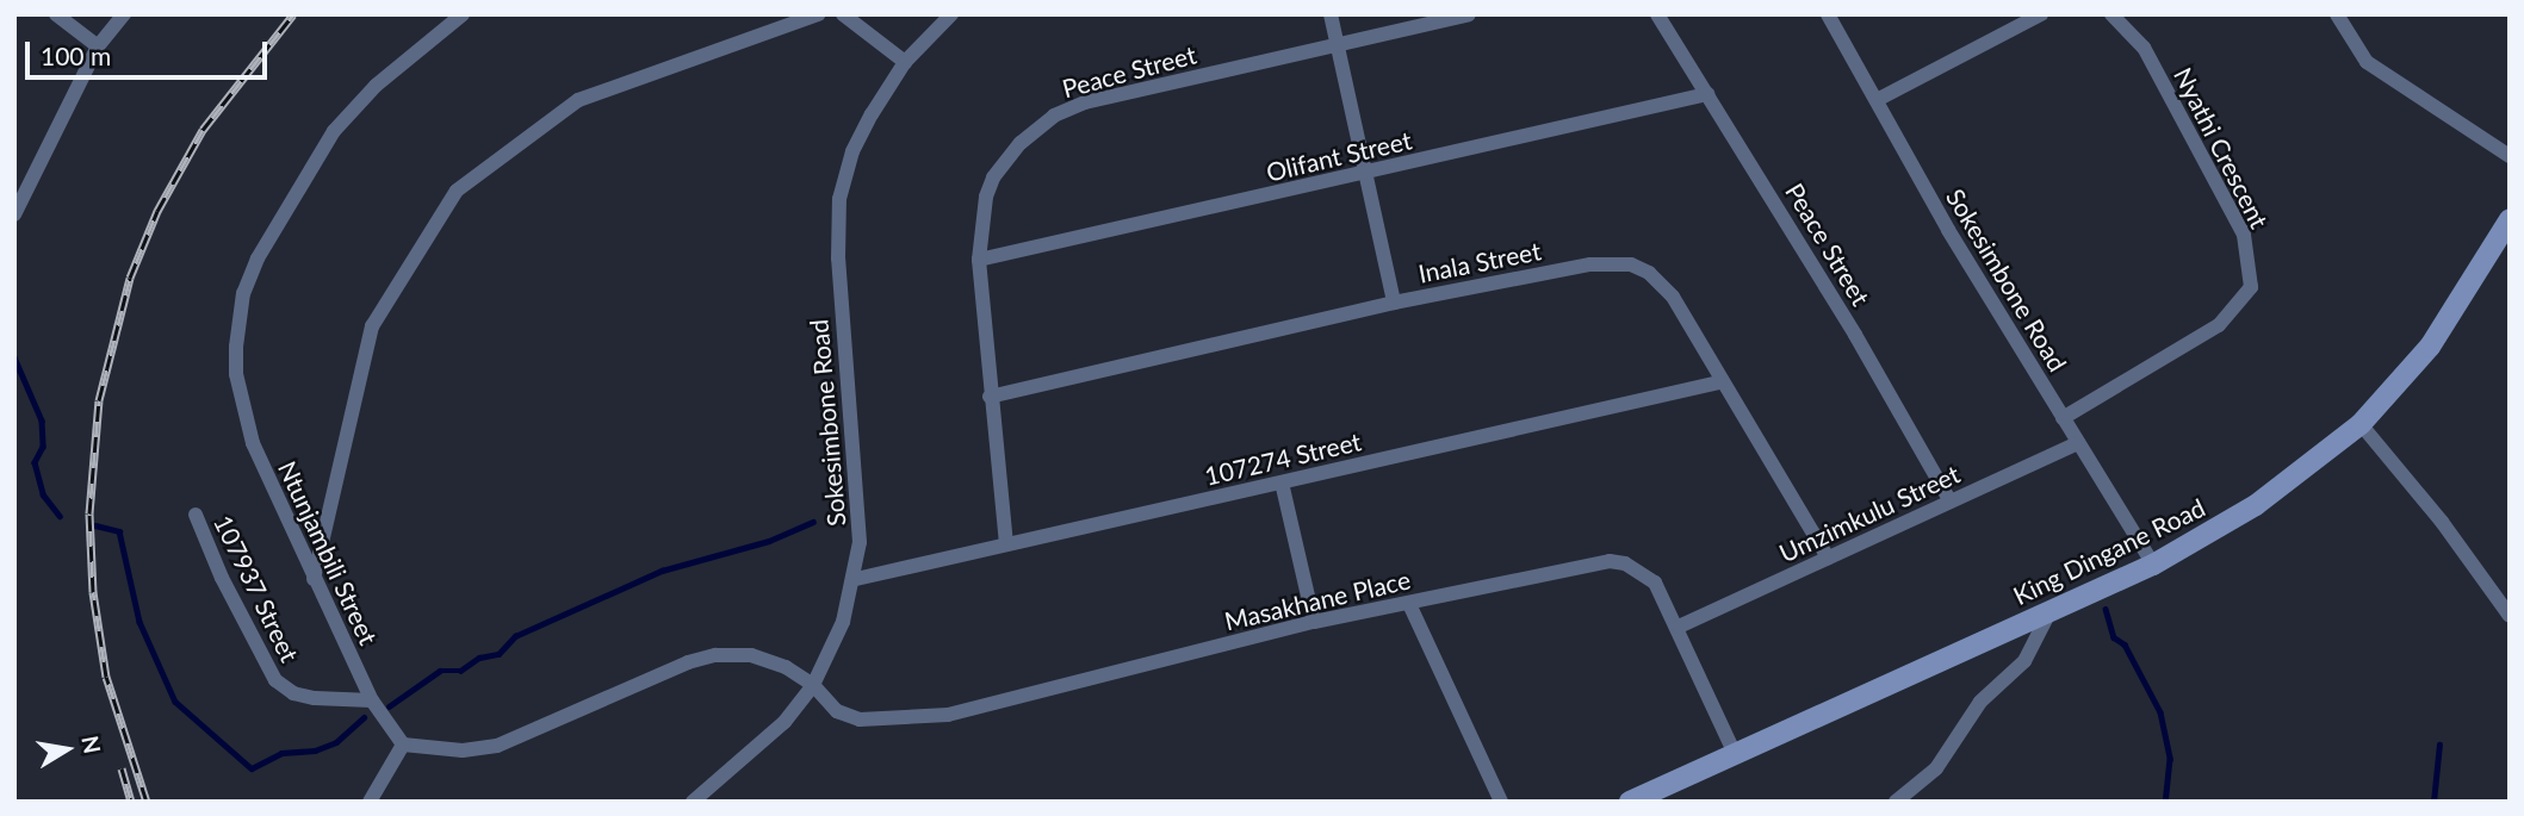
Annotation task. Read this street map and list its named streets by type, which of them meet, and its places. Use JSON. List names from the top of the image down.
{
  "streets": {
    "street": [
      "Peace Street",
      "Nyathi Crescent",
      "Olifant Street",
      "Inala Street",
      "Sokesimbone Road",
      "107274 Street",
      "Umzimkulu Street",
      "King Dingane Road",
      "Ntunjambili Street",
      "107937 Street",
      "Masakhane Place"
    ]
  },
  "crossings": [
    ["Peace Street", "Olifant Street"],
    ["Peace Street", "Inala Street"],
    ["Peace Street", "107274 Street"],
    ["Peace Street", "Umzimkulu Street"],
    ["Nyathi Crescent", "Sokesimbone Road"],
    ["Inala Street", "107274 Street"],
    ["Inala Street", "Umzimkulu Street"],
    ["Sokesimbone Road", "107274 Street"],
    ["Sokesimbone Road", "Umzimkulu Street"],
    ["Sokesimbone Road", "King Dingane Road"],
    ["Sokesimbone Road", "Masakhane Place"],
    ["Umzimkulu Street", "Masakhane Place"],
    ["King Dingane Road", "Masakhane Place"],
    ["Ntunjambili Street", "107937 Street"]
  ],
  "scale_bar": "100 m",
  "north": "right"
}
